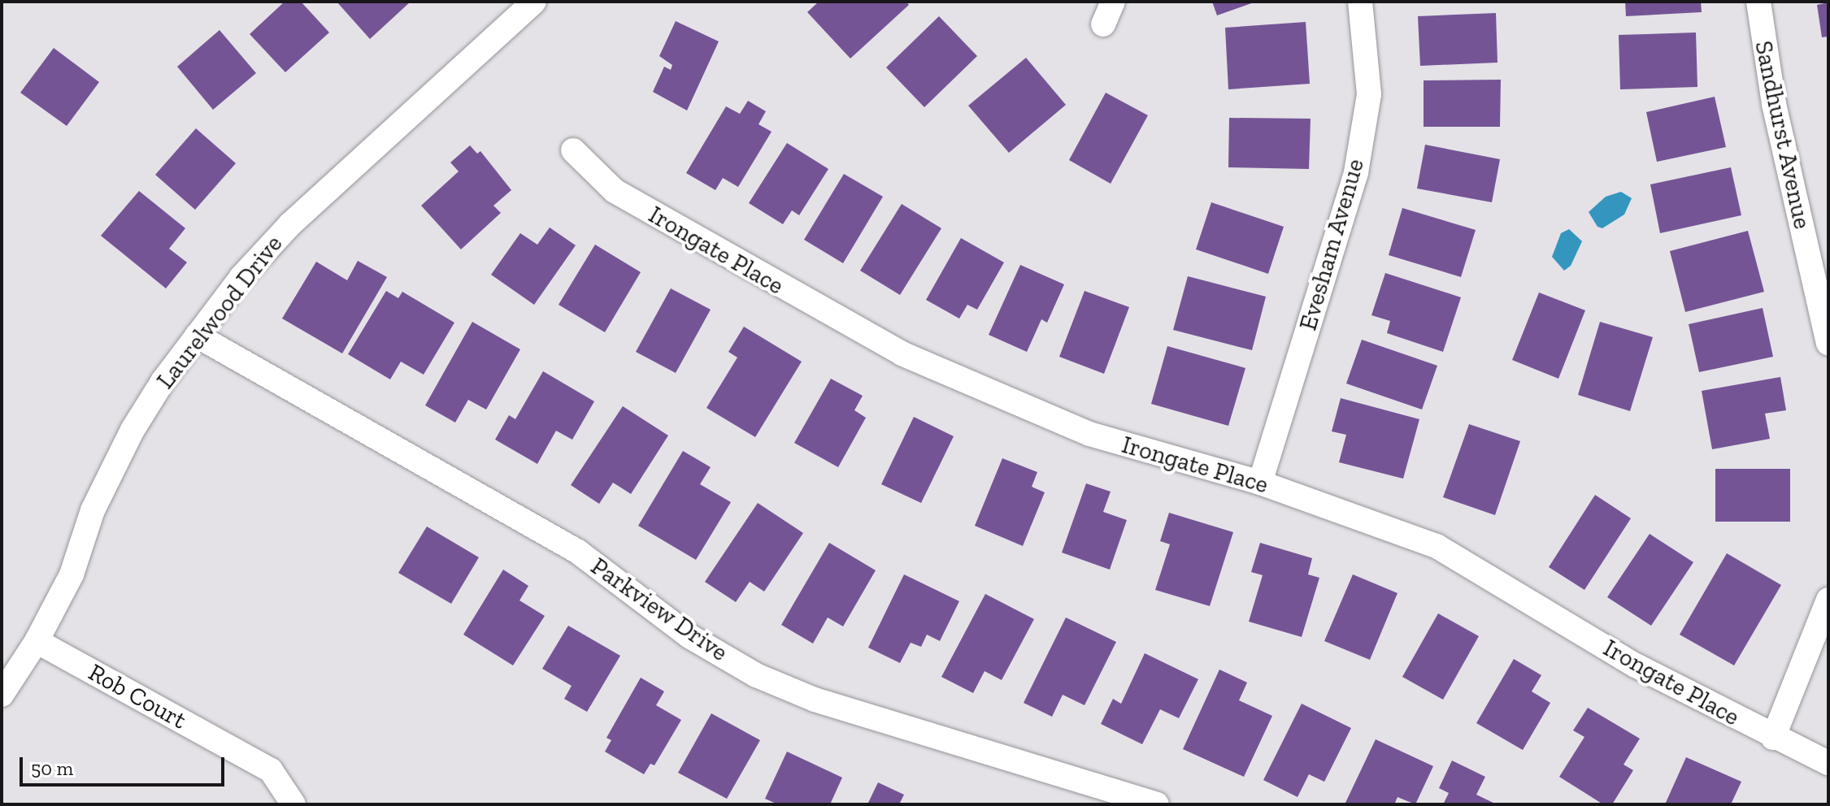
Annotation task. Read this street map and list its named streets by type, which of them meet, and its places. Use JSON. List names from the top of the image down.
{
  "streets": {
    "street": [
      "Sandhurst Avenue",
      "Evesham Avenue",
      "Irongate Place",
      "Laurelwood Drive",
      "Parkview Drive",
      "Rob Court"
    ]
  },
  "crossings": [
    ["Evesham Avenue", "Irongate Place"],
    ["Laurelwood Drive", "Parkview Drive"],
    ["Laurelwood Drive", "Rob Court"]
  ],
  "scale_bar": "50 m"
}
